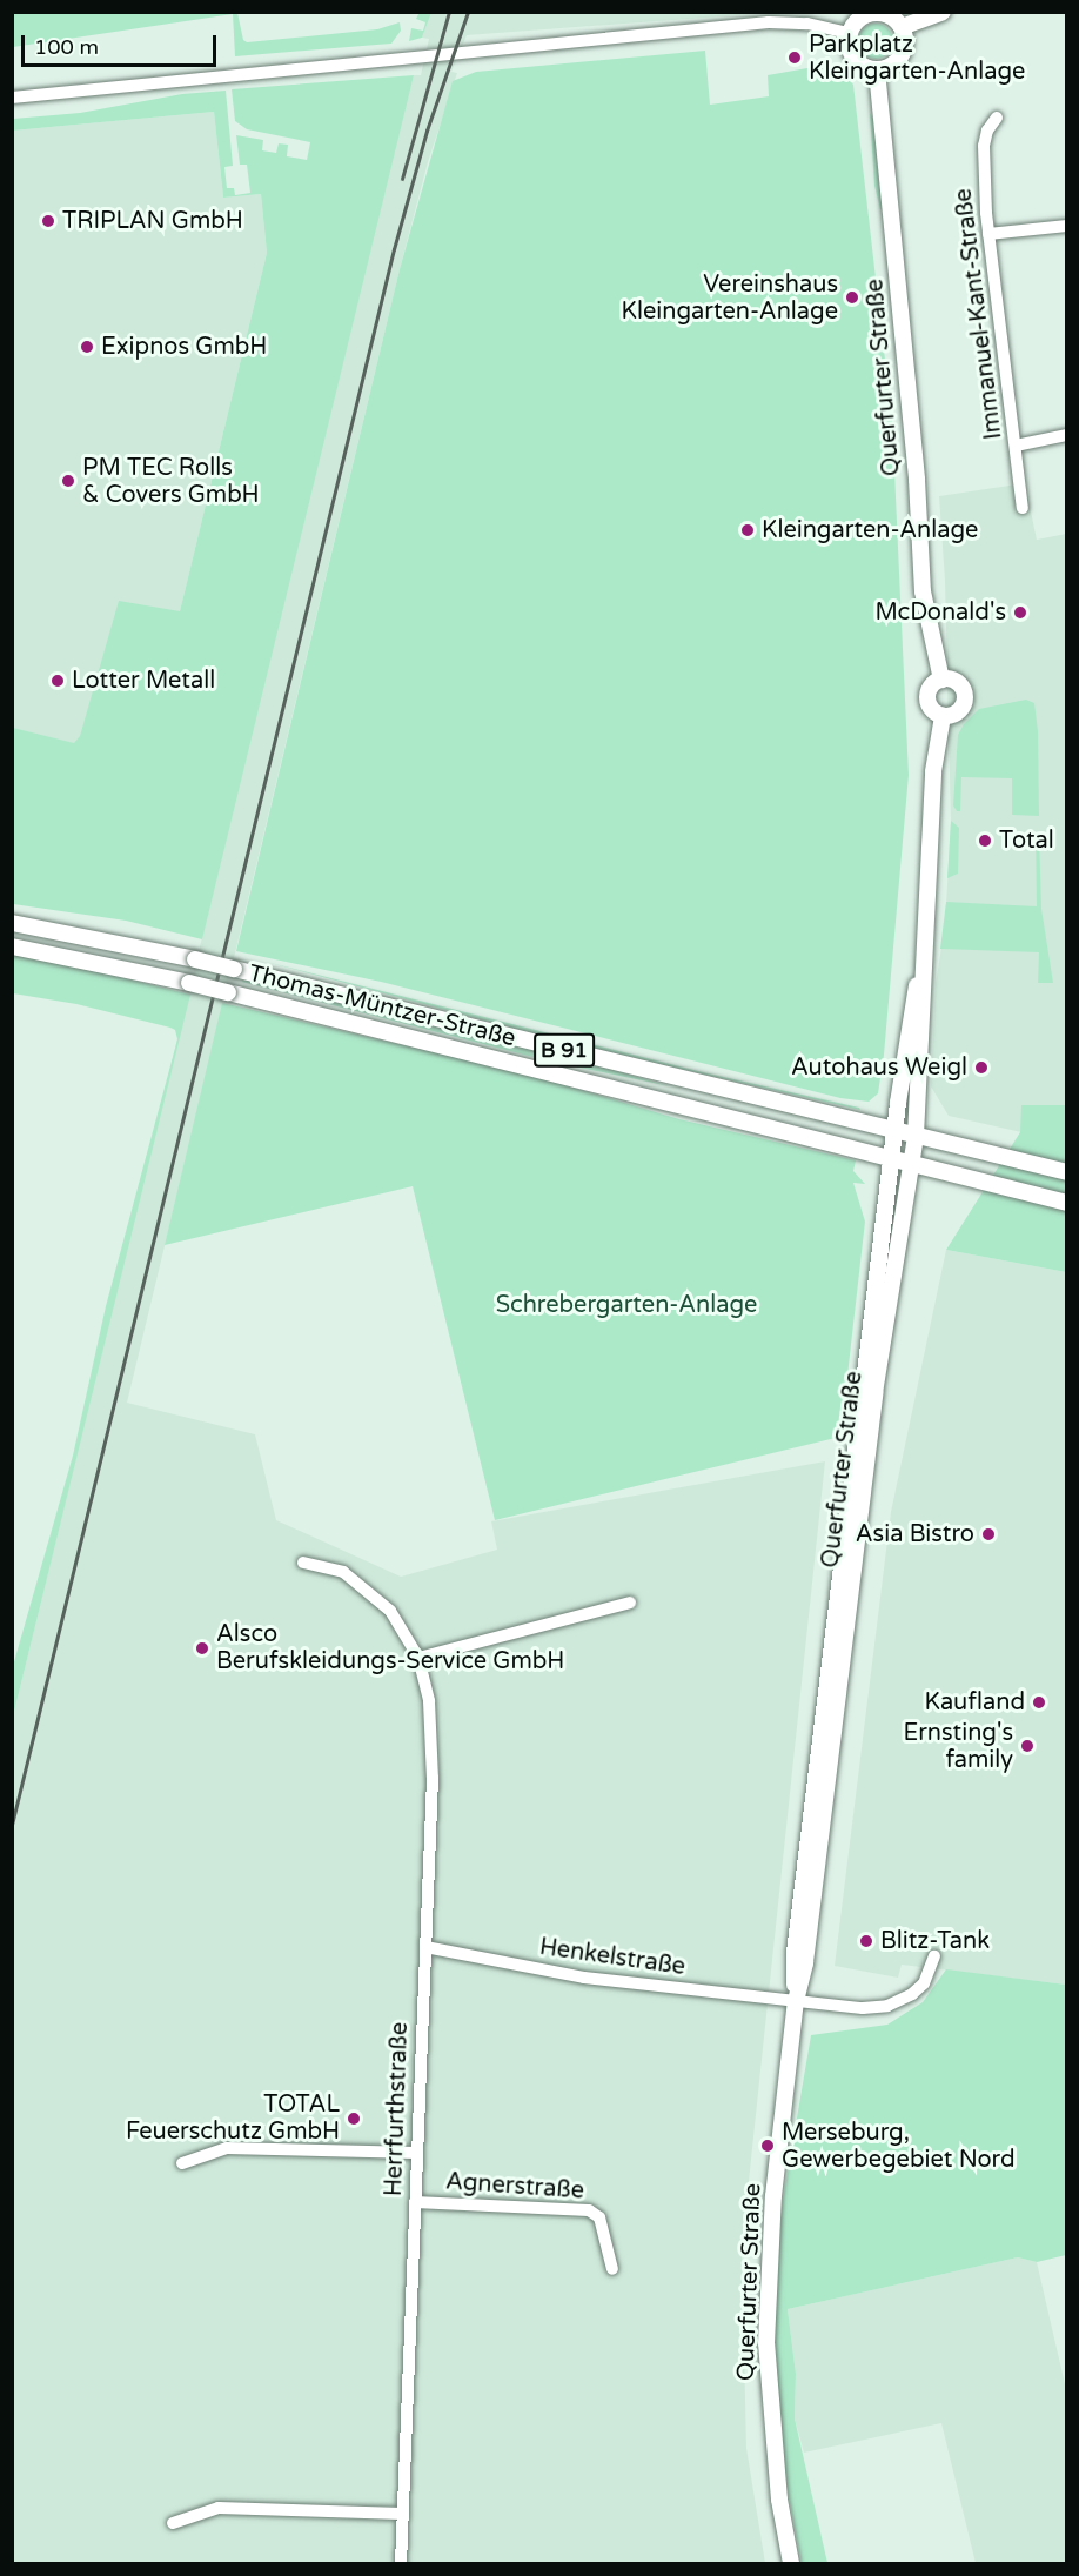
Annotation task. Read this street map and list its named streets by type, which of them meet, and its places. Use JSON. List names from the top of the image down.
{
  "streets": {
    "main road": ["Querfurter Straße", "Thomas-Müntzer-Straße", "B 91"],
    "street": [
      "Immanuel-Kant-Straße",
      "Henkelstraße",
      "Herrfurthstraße",
      "Agnerstraße"
    ]
  },
  "crossings": [
    ["Querfurter Straße", "Thomas-Müntzer-Straße"],
    ["Querfurter Straße", "Henkelstraße"],
    ["Henkelstraße", "Herrfurthstraße"],
    ["Herrfurthstraße", "Agnerstraße"]
  ],
  "parks": ["Schrebergarten-Anlage"],
  "places": [
    "Parkplatz Kleingarten-Anlage",
    "TRIPLAN GmbH",
    "Vereinshaus Kleingarten-Anlage",
    "Exipnos GmbH",
    "PM TEC Rolls & Covers GmbH",
    "Kleingarten-Anlage",
    "McDonald's",
    "Lotter Metall",
    "Total",
    "Autohaus Weigl",
    "Asia Bistro",
    "Alsco Berufskleidungs-Service GmbH",
    "Kaufland",
    "Ernsting's family",
    "Blitz-Tank",
    "TOTAL Feuerschutz GmbH",
    "Merseburg, Gewerbegebiet Nord"
  ],
  "scale_bar": "100 m"
}
